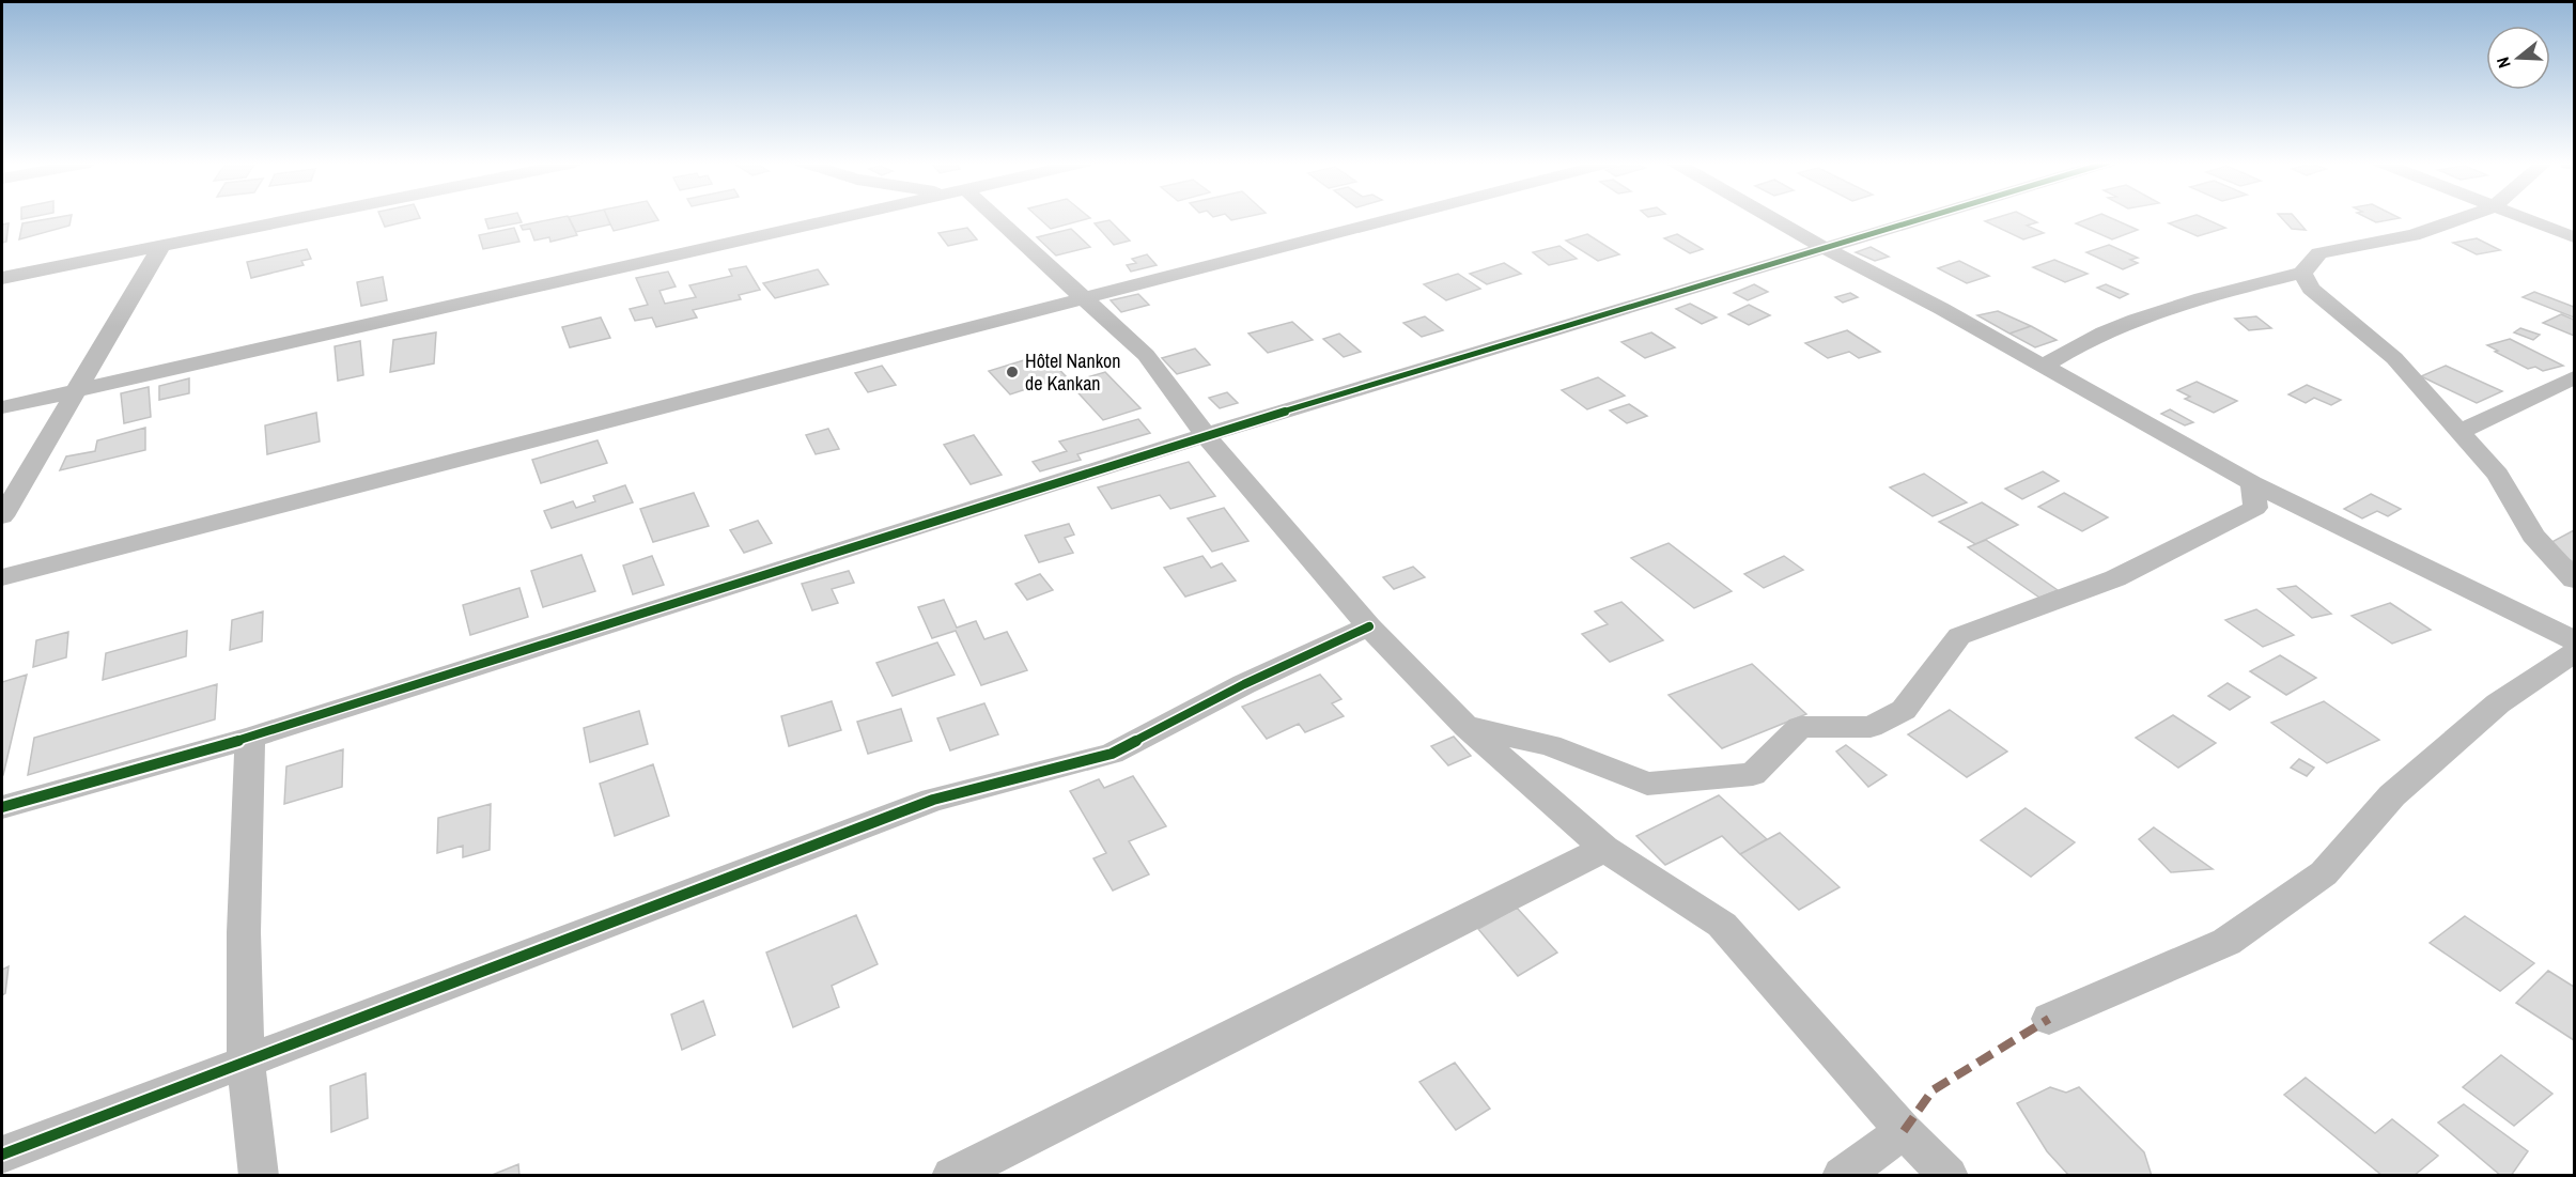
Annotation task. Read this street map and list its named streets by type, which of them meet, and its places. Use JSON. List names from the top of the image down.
{
  "places": ["Hôtel Nankon de Kankan"],
  "north": "left"
}
